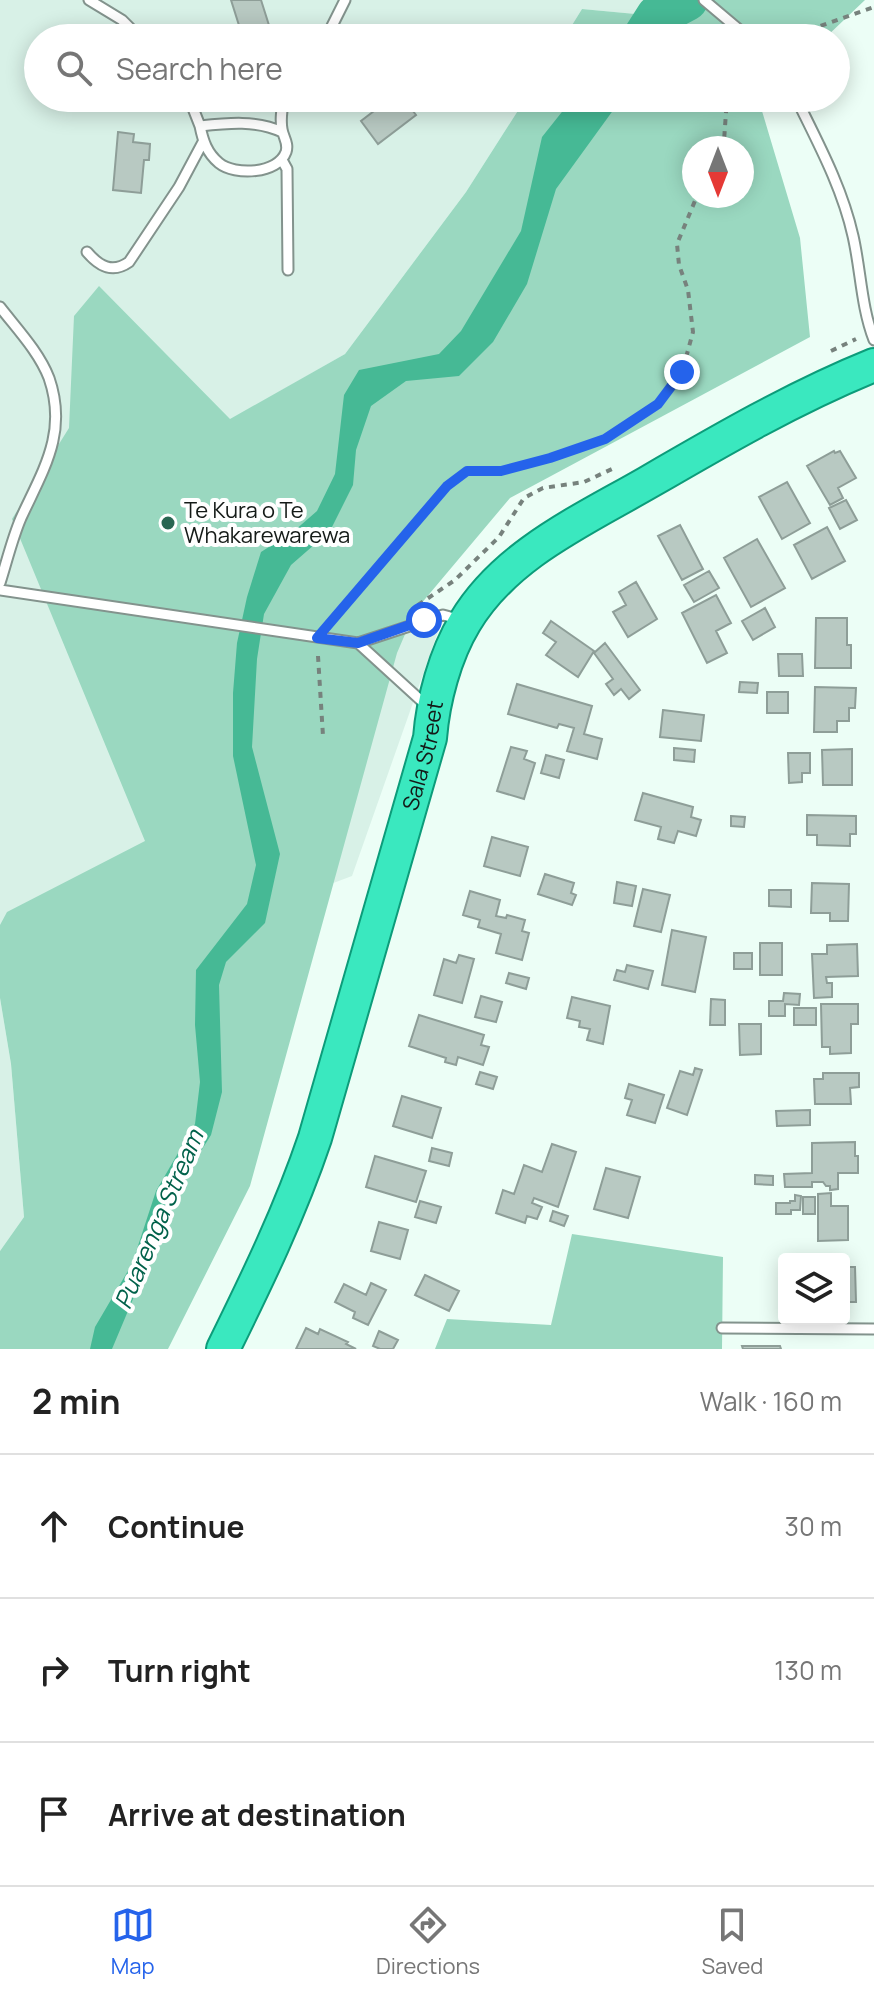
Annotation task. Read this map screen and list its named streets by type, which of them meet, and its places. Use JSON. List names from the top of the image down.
{
  "streets": {
    "highway": ["Sala Street"]
  },
  "water": ["Puarenga Stream"],
  "places": ["Te Kura o Te Whakarewarewa"],
  "north": "bottom",
  "page": {
    "search": "Search here",
    "heading": ["2 min", "Walk · 160 m"],
    "list": [
      ["Continue", "30 m"],
      ["Turn right", "130 m"],
      "Arrive at destination"
    ],
    "nav": ["Map", "Directions", "Saved"]
  }
}
